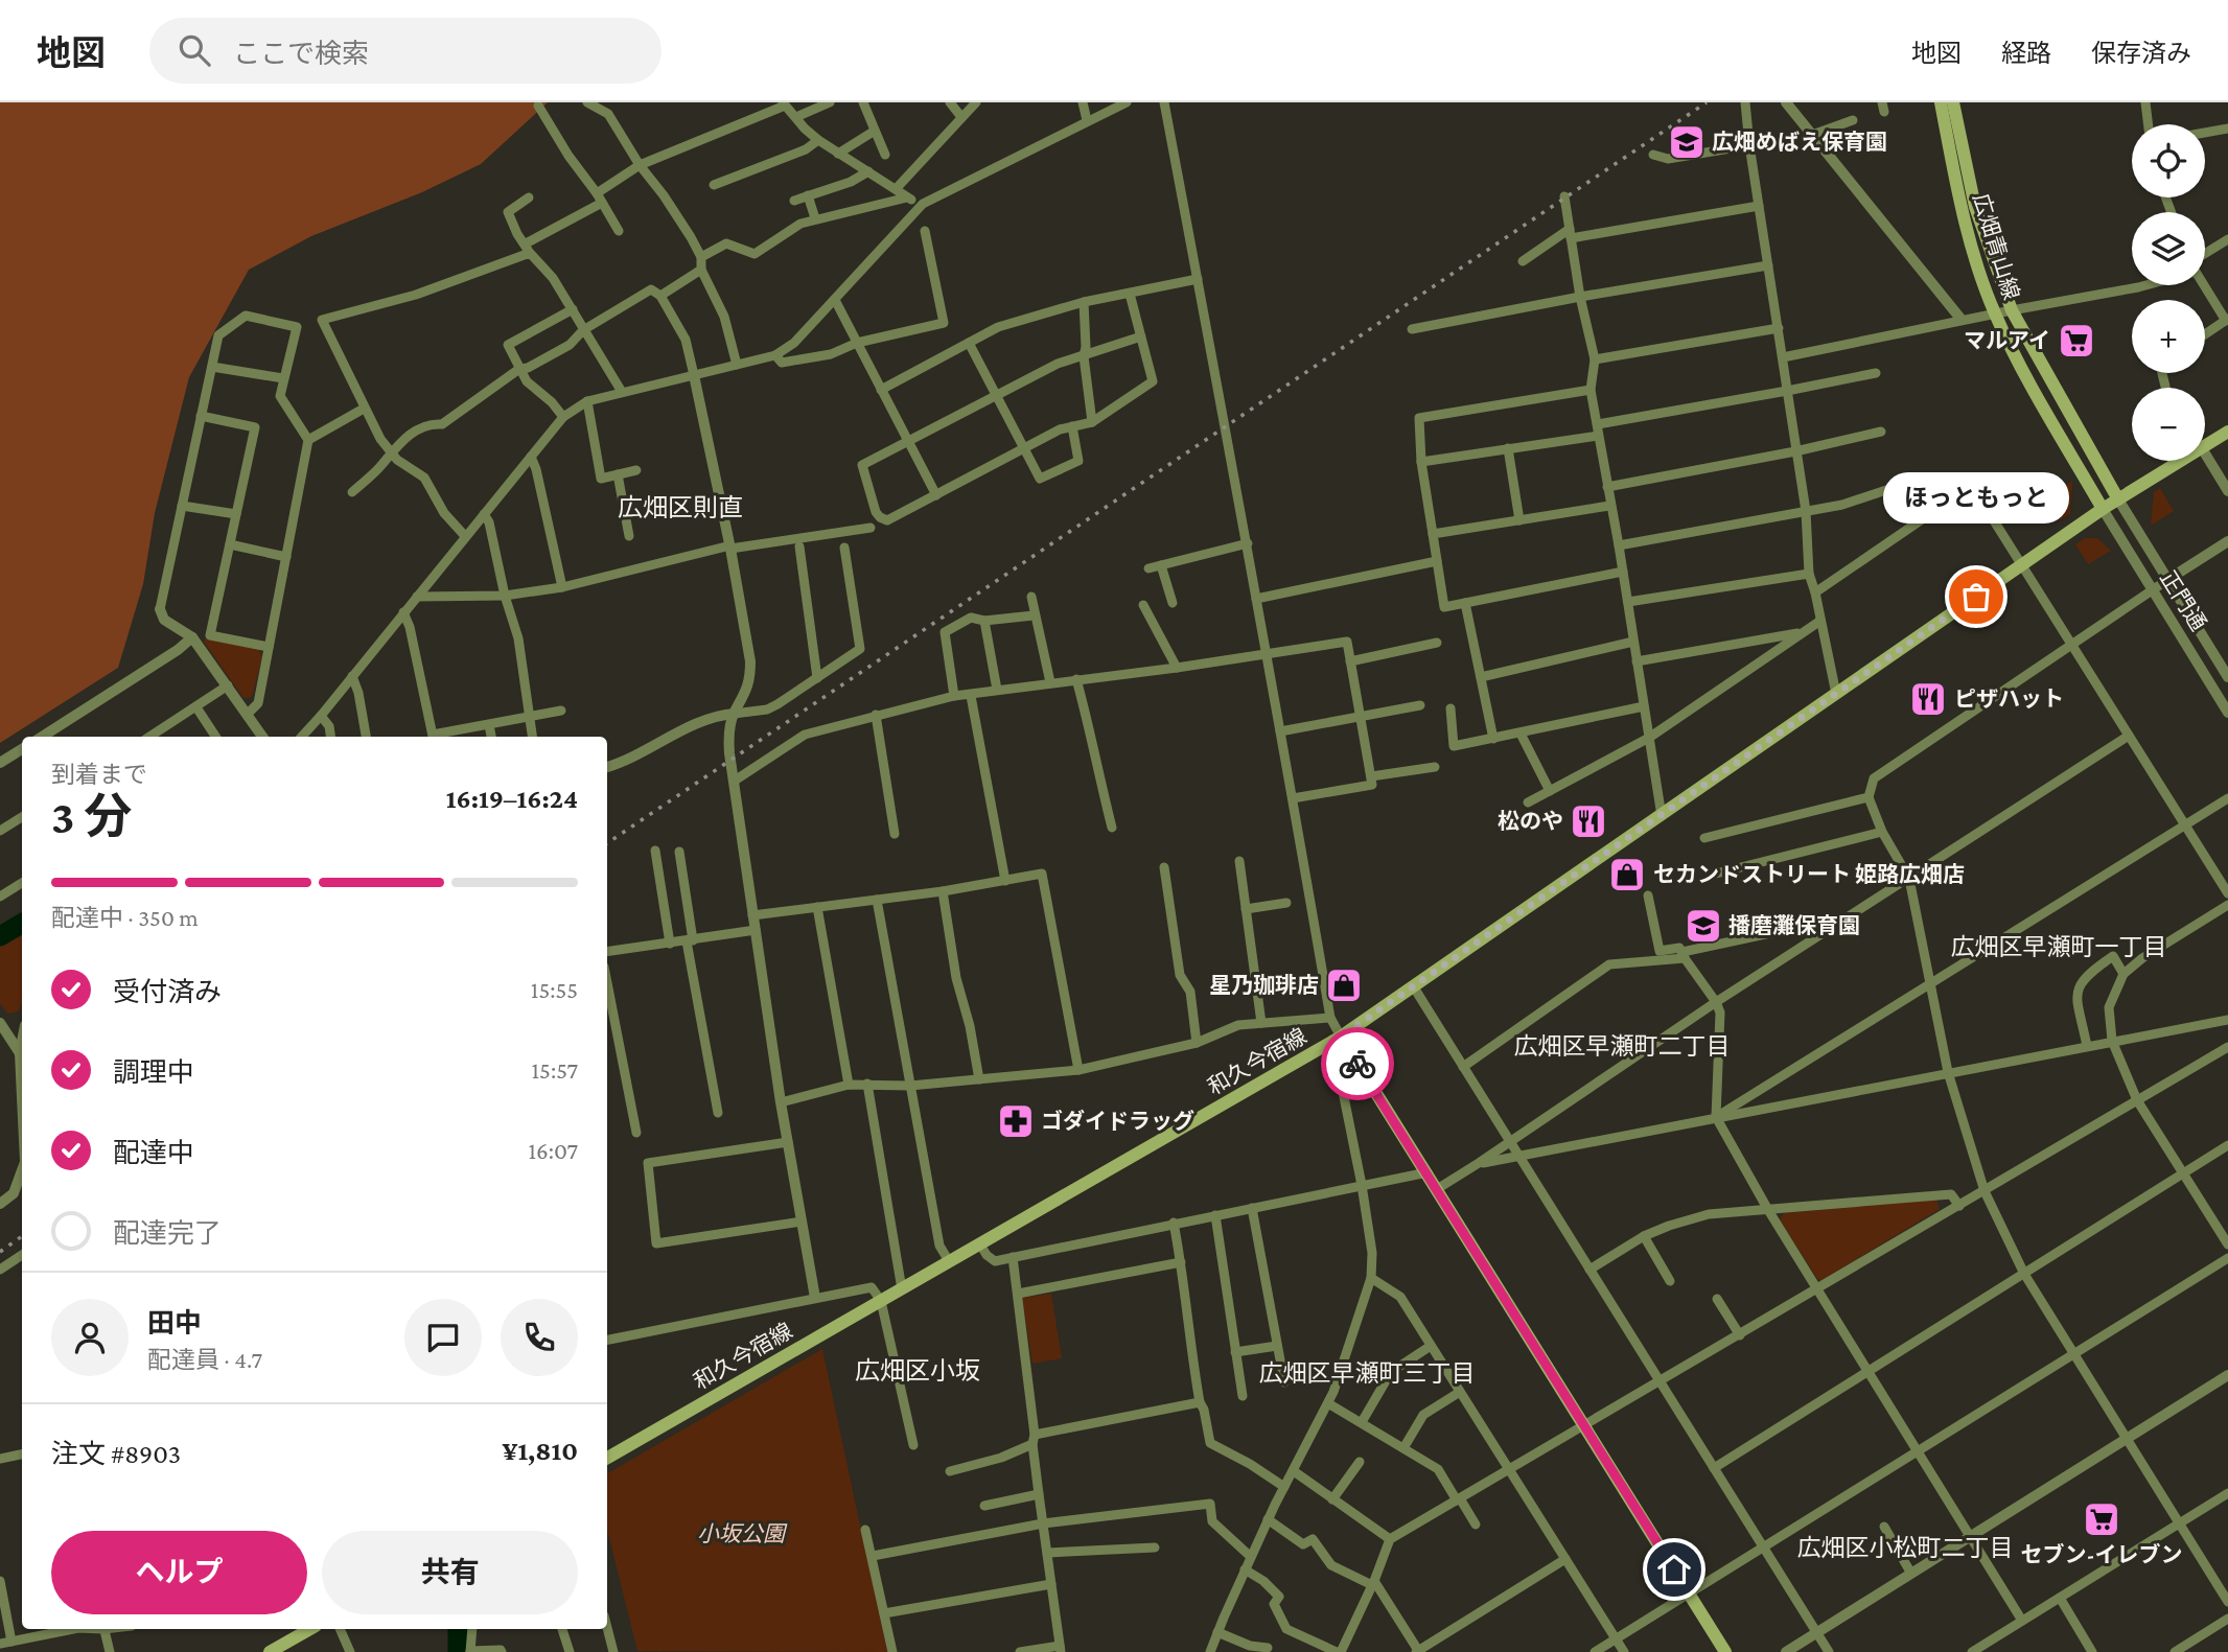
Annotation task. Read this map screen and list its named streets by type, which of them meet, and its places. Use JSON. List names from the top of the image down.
{
  "streets": {
    "main road": ["広畑青山線", "和久今宿線"],
    "street": ["正門通"]
  },
  "crossings": [
    ["広畑青山線", "正門通"],
    ["広畑青山線", "和久今宿線"],
    ["正門通", "和久今宿線"]
  ],
  "districts": [
    "広畑区則直",
    "広畑区早瀬町一丁目",
    "広畑区早瀬町二丁目",
    "広畑区小坂",
    "広畑区早瀬町三丁目",
    "広畑区小松町二丁目"
  ],
  "parks": ["小坂公園"],
  "places": {
    "school or university": ["広畑めばえ保育園", "播磨灘保育園"],
    "supermarket": ["マルアイ", "セブン-イレブン"],
    "other": ["ほっともっと"],
    "restaurant": ["ピザハット", "松のや"],
    "shop": ["セカンドストリート 姫路広畑店", "星乃珈琲店"],
    "pharmacy": ["ゴダイドラッグ"]
  },
  "page": {
    "header": "地図",
    "search": "ここで検索",
    "nav": ["地図", "経路", "保存済み"],
    "map_buttons": ["+", "−"],
    "bubble": "ほっともっと",
    "heading": ["3 分", "到着まで", "16:19–16:24"],
    "panel": [
      "田中",
      "配達員 · 4.7",
      "注文 #8903",
      "¥1,810"
    ],
    "bar": "配達中 · 350 m",
    "list": [
      ["受付済み", "15:55"],
      ["調理中", "15:57"],
      ["配達中", "16:07"],
      "配達完了"
    ],
    "buttons": ["ヘルプ", "共有"]
  }
}
